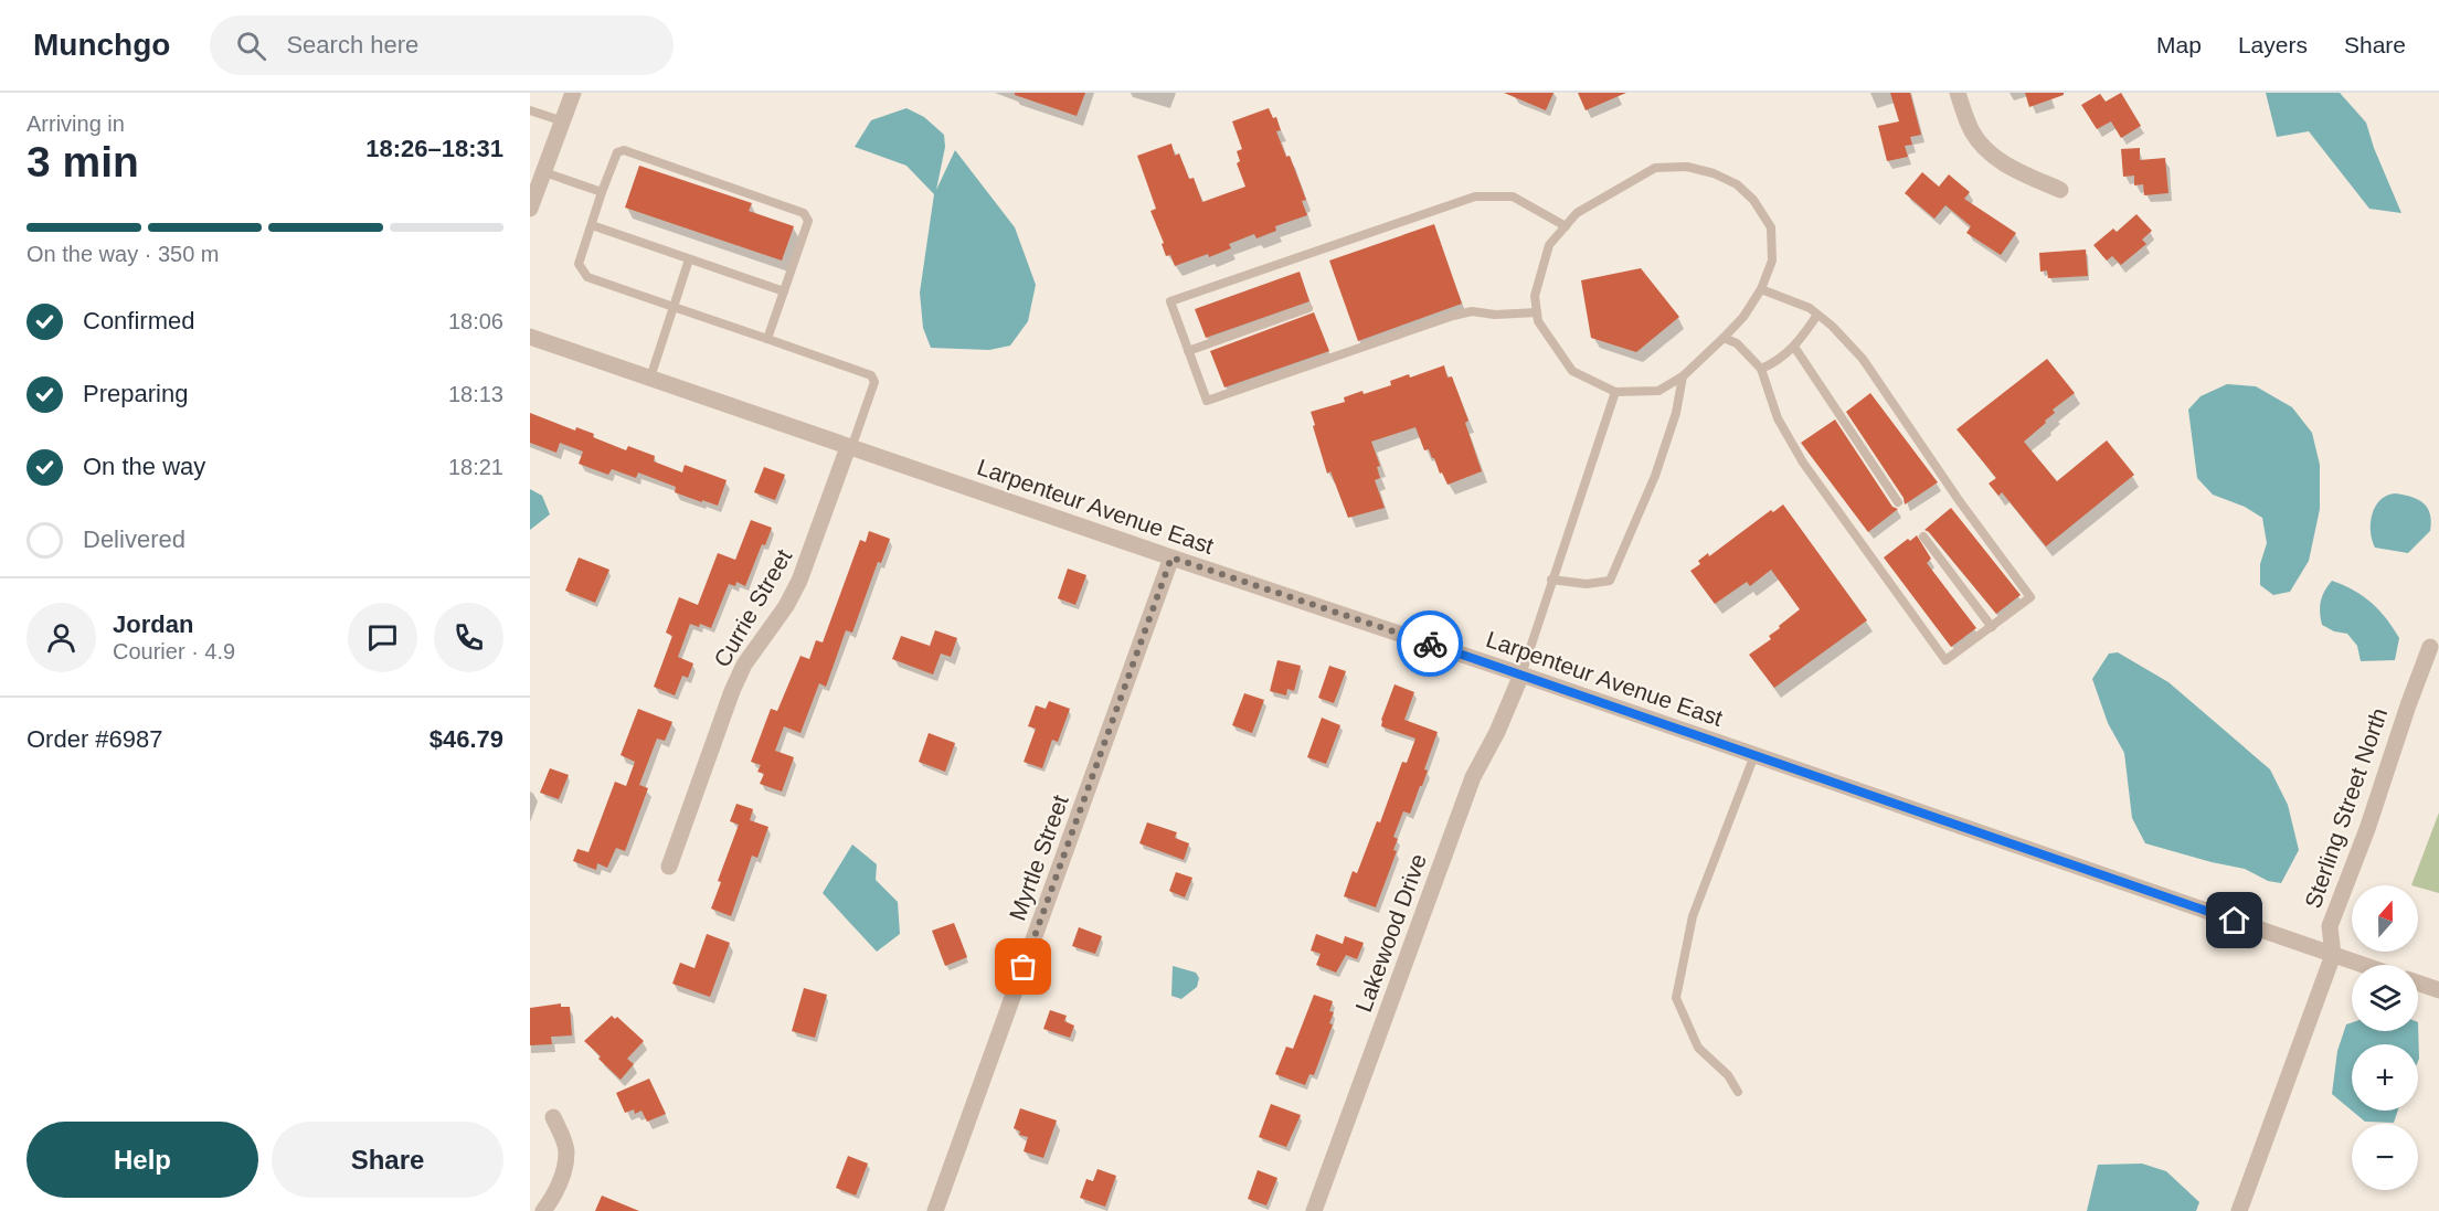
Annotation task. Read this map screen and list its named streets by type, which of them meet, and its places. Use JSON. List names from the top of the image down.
{
  "streets": {
    "street": [
      "Larpenteur Avenue East",
      "Currie Street",
      "Sterling Street North",
      "Myrtle Street",
      "Lakewood Drive"
    ]
  },
  "crossings": [
    ["Larpenteur Avenue East", "Currie Street"],
    ["Larpenteur Avenue East", "Sterling Street North"],
    ["Larpenteur Avenue East", "Myrtle Street"],
    ["Larpenteur Avenue East", "Lakewood Drive"]
  ],
  "north": "top",
  "page": {
    "header": "Munchgo",
    "search": "Search here",
    "nav": ["Map", "Layers", "Share"],
    "heading": ["3 min", "Arriving in", "18:26–18:31"],
    "panel": [
      "Jordan",
      "Courier · 4.9",
      "Order #6987",
      "$46.79"
    ],
    "bar": "On the way · 350 m",
    "list": [
      ["Confirmed", "18:06"],
      ["Preparing", "18:13"],
      ["On the way", "18:21"],
      "Delivered"
    ],
    "map_buttons": ["+", "−"],
    "buttons": ["Help", "Share"]
  }
}
